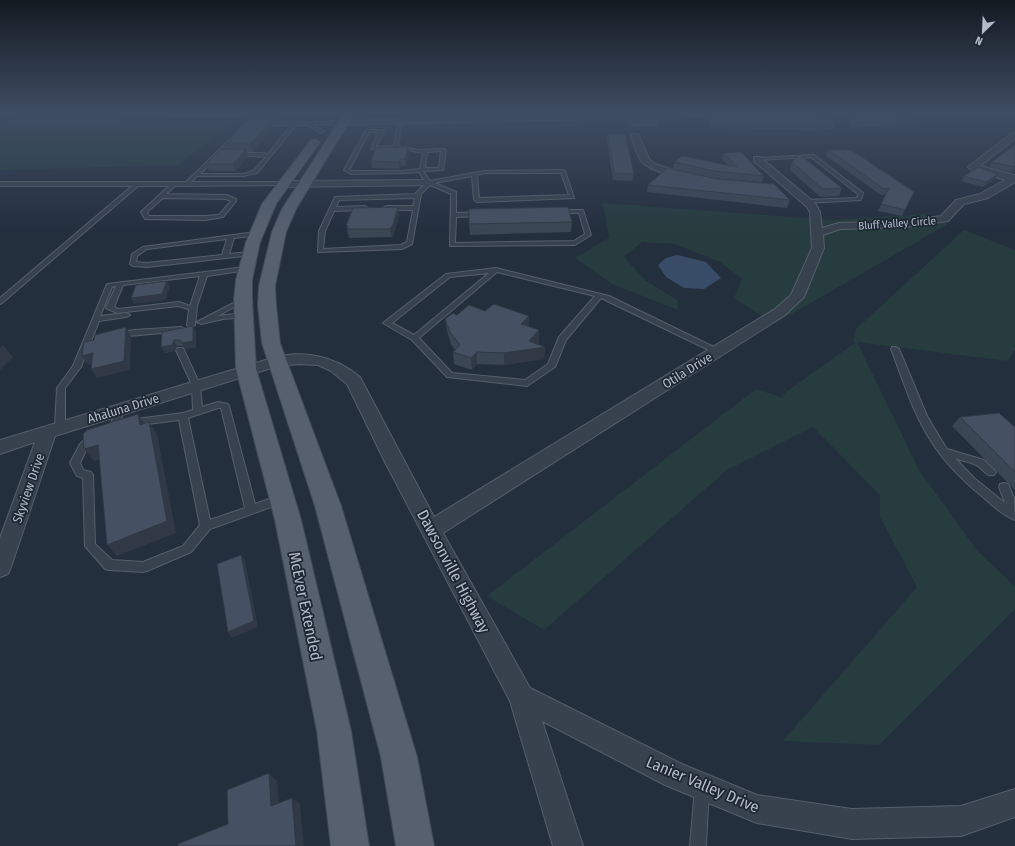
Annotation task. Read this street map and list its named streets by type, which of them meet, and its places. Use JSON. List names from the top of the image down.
{
  "streets": {
    "main road": ["McEver Extended"],
    "street": [
      "Bluff Valley Circle",
      "Otila Drive",
      "Ahaluna Drive",
      "Skyview Drive",
      "Dawsonville Highway",
      "Lanier Valley Drive"
    ]
  },
  "crossings": [
    ["Bluff Valley Circle", "Otila Drive"],
    ["Otila Drive", "Dawsonville Highway"],
    ["Ahaluna Drive", "Skyview Drive"],
    ["Ahaluna Drive", "Dawsonville Highway"],
    ["Ahaluna Drive", "McEver Extended"],
    ["Dawsonville Highway", "McEver Extended"],
    ["Dawsonville Highway", "Lanier Valley Drive"]
  ],
  "north": "bottom left"
}
